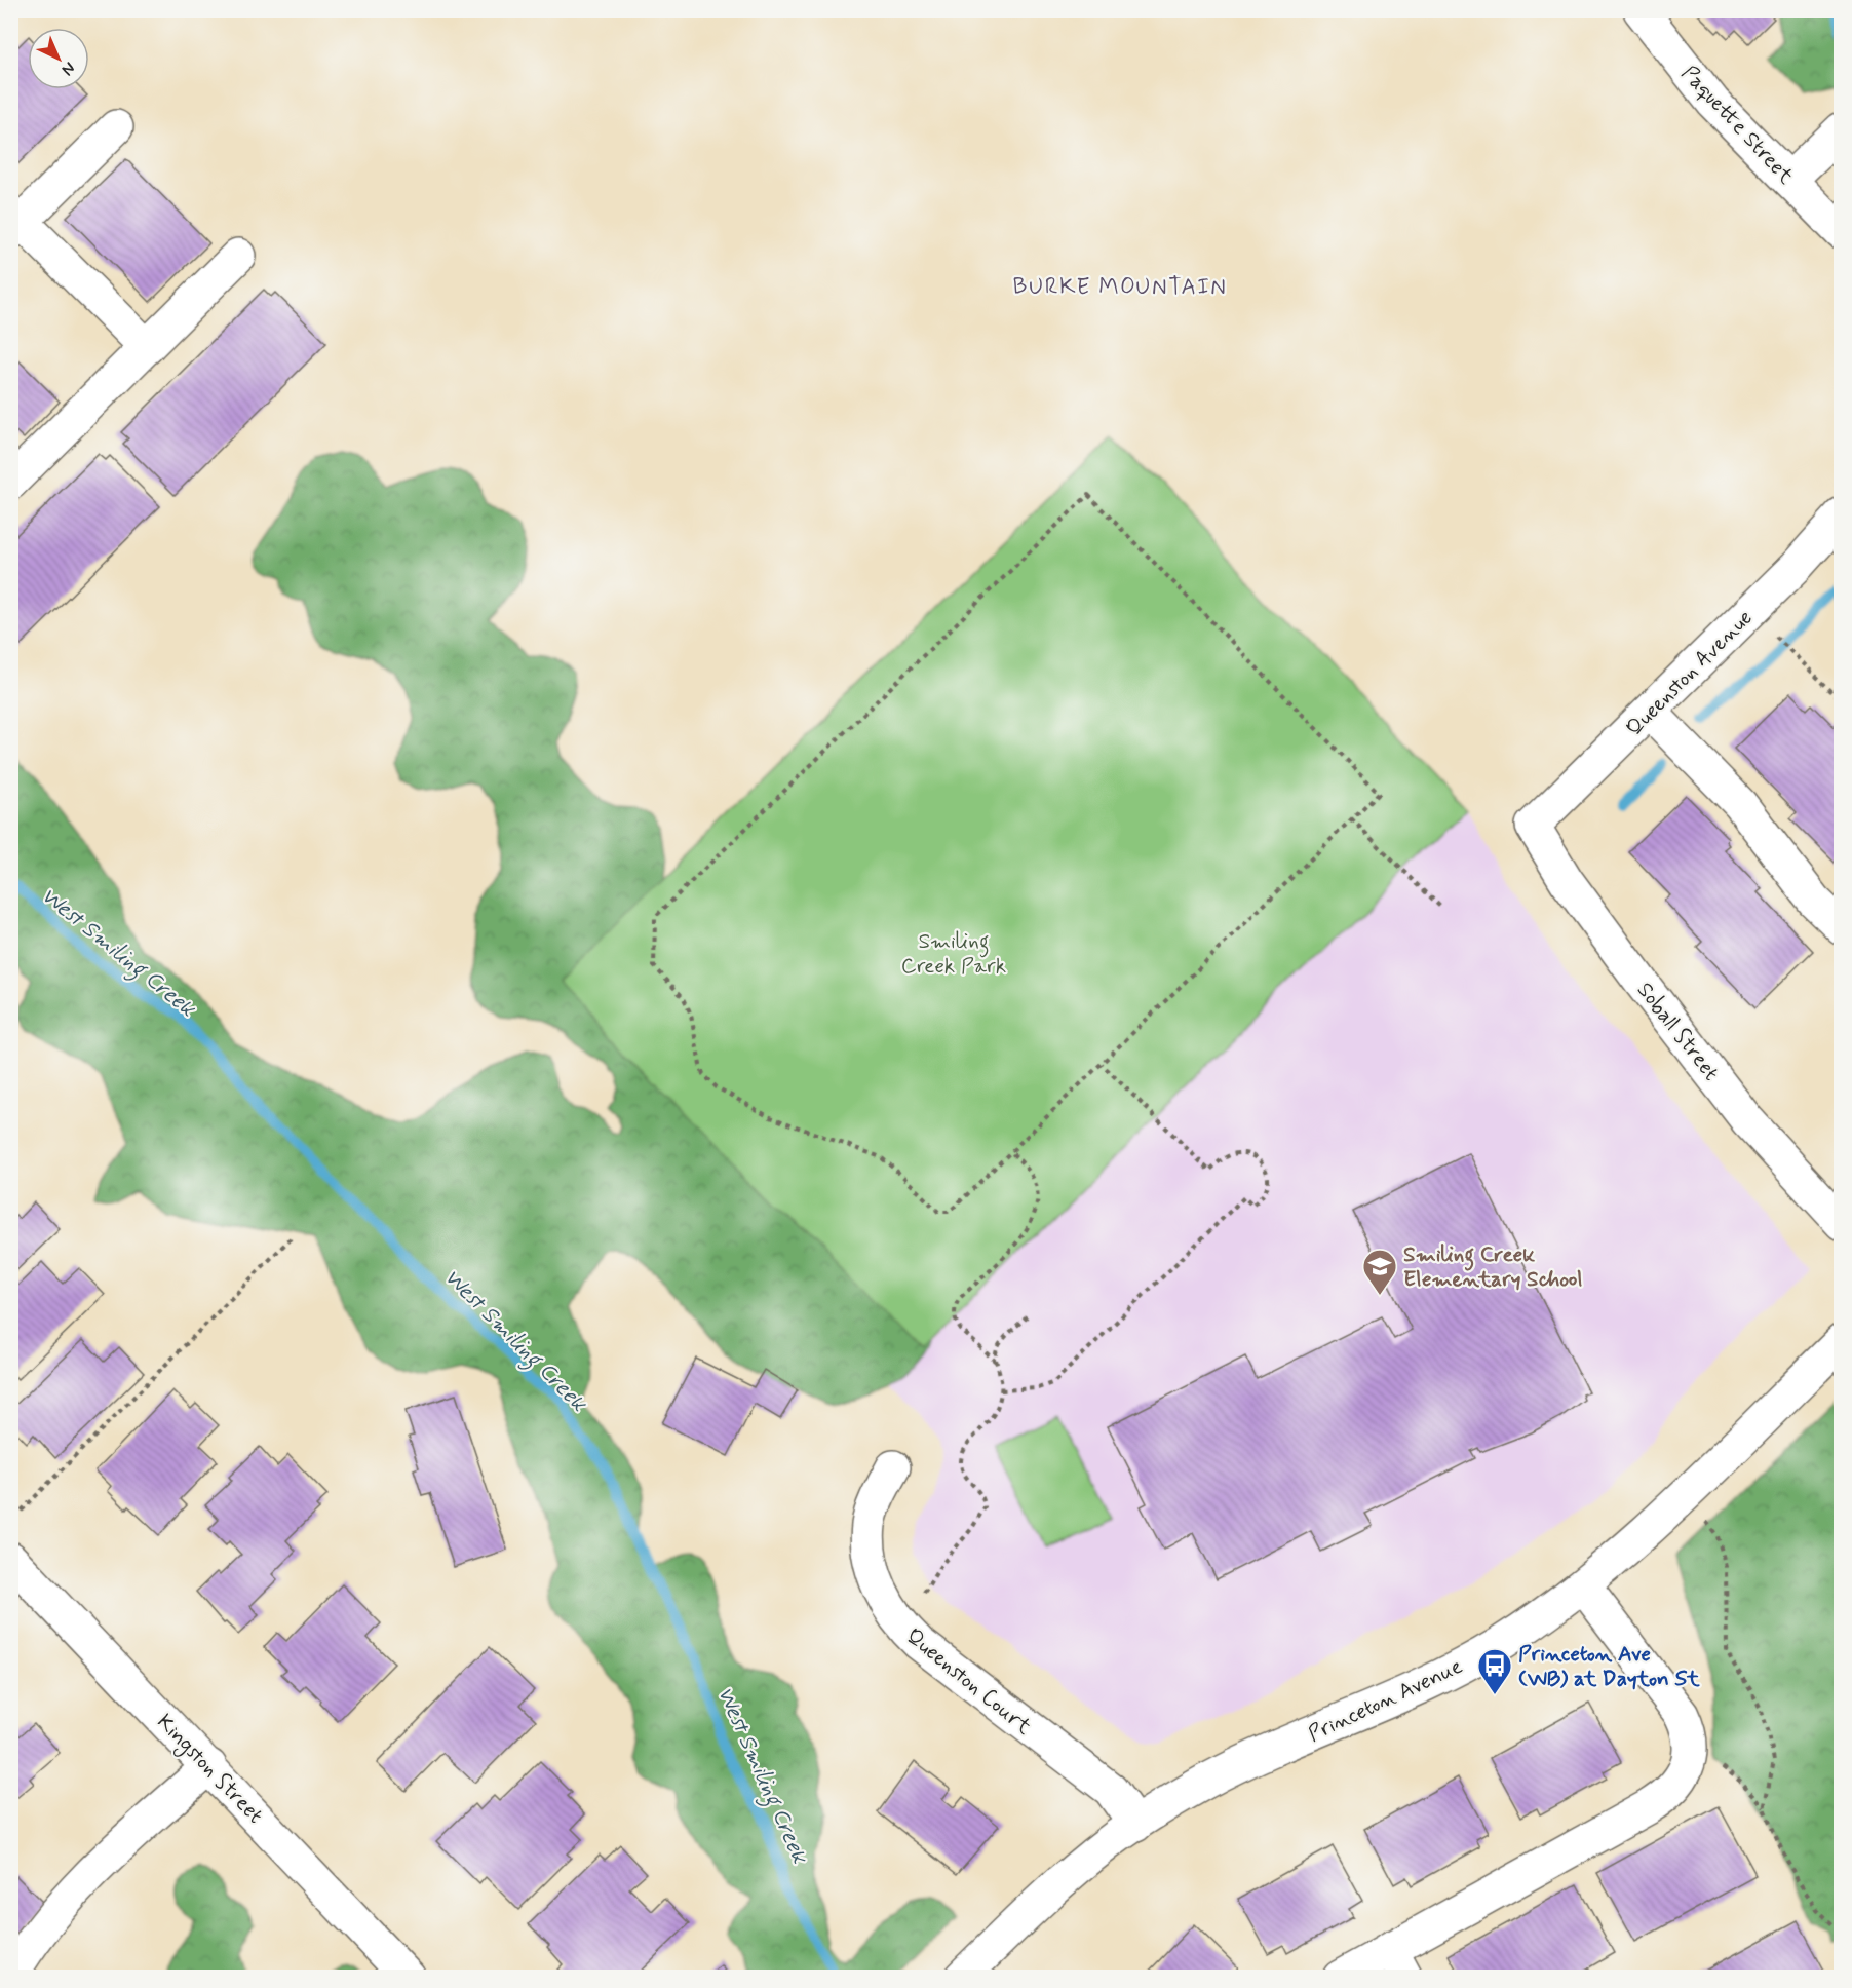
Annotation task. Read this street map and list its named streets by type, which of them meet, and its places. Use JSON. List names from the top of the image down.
{
  "streets": {
    "street": [
      "Paquette Street",
      "Queenston Avenue",
      "Soball Street",
      "Queenston Court",
      "Princeton Avenue",
      "Kingston Street"
    ]
  },
  "crossings": [
    ["Queenston Avenue", "Soball Street"],
    ["Queenston Court", "Princeton Avenue"]
  ],
  "districts": ["BURKE MOUNTAIN"],
  "water": ["West Smiling Creek"],
  "parks": ["Smiling Creek Park"],
  "places": {
    "school or university": ["Smiling Creek Elementary School"],
    "bus stop": ["Princeton Ave (WB) at Dayton St"]
  },
  "north": "bottom right"
}
